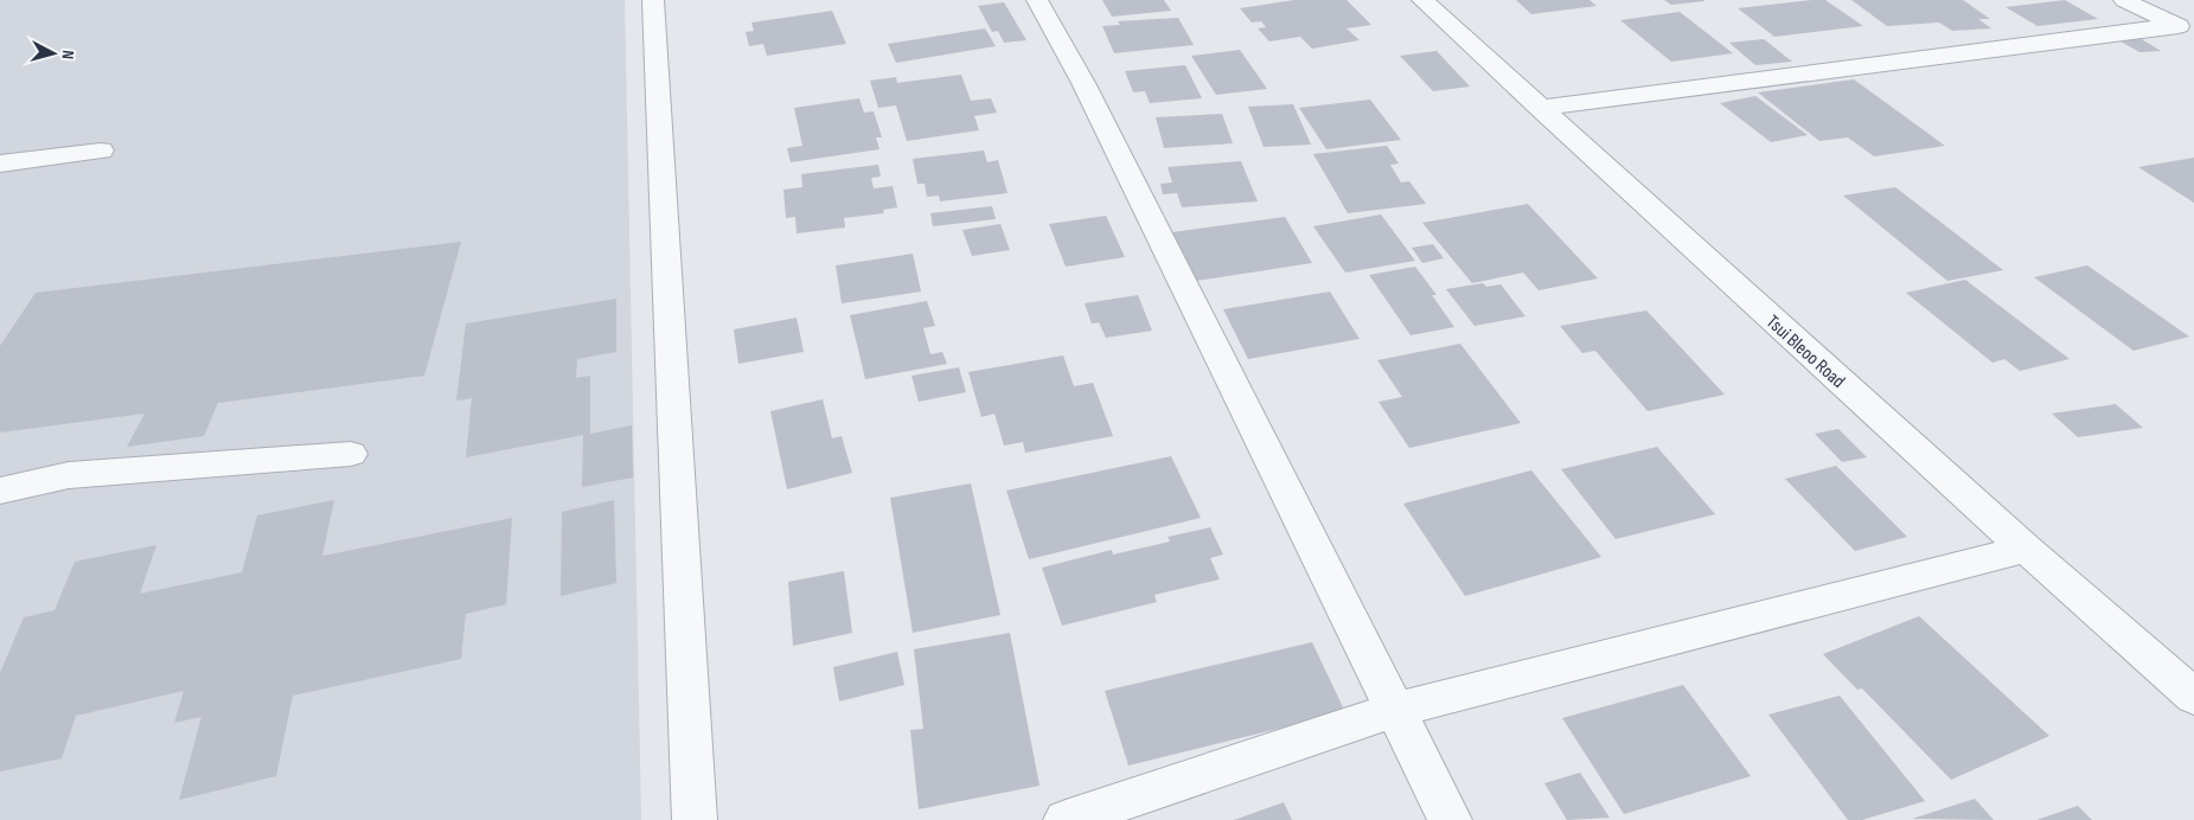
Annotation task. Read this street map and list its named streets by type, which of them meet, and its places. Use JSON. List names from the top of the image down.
{
  "streets": {
    "street": ["Tsui Bleoo Road"]
  },
  "north": "right"
}
